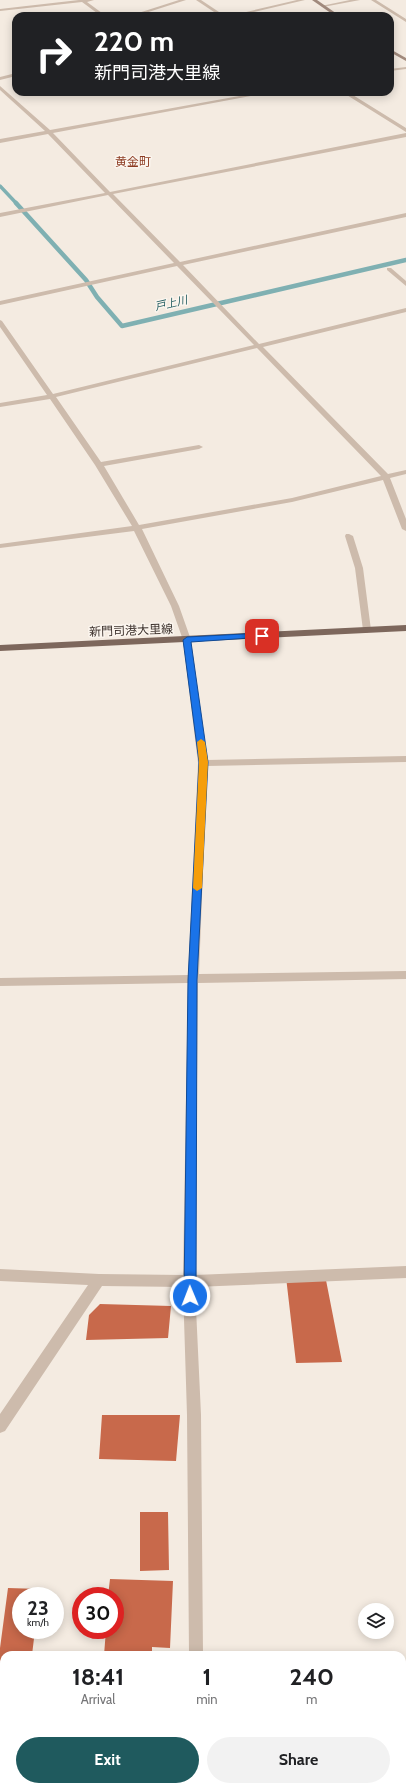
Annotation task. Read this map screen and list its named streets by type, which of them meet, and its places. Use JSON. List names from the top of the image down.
{
  "streets": {
    "main road": ["新門司港大里線"]
  },
  "districts": ["黄金町"],
  "water": ["戸上川"],
  "page": {
    "turn": ["220 m", "新門司港大里線"],
    "speed": "23 km/h",
    "limit": "30",
    "eta": [
      "18:41",
      "Arrival",
      "1",
      "min",
      "240",
      "m"
    ],
    "buttons": ["Exit", "Share"]
  }
}
